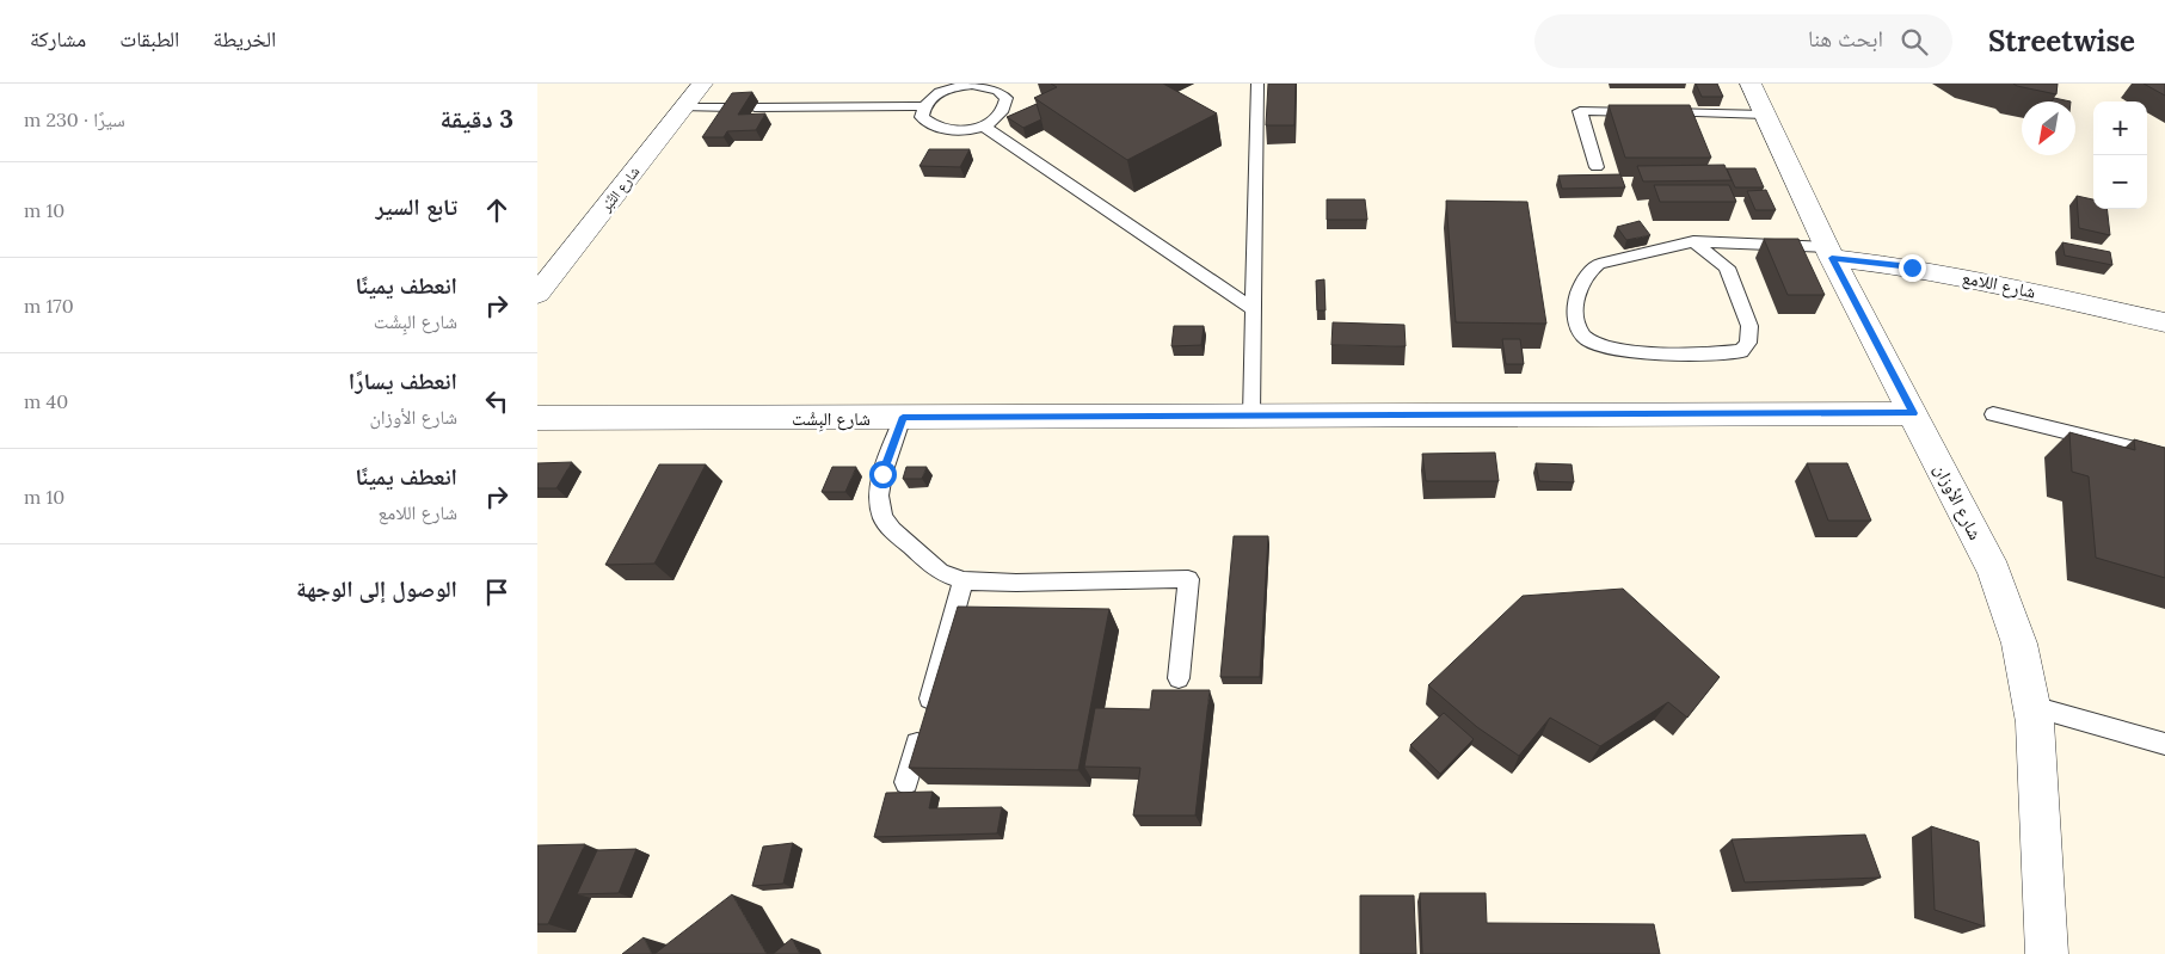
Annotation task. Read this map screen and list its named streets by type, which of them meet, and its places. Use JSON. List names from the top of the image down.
{
  "streets": {
    "street": [
      "شارع التِّبْر",
      "شارع اللامع",
      "شارع البِشْت",
      "شارع الأوزان"
    ]
  },
  "crossings": [
    ["شارع اللامع", "شارع الأوزان"],
    ["شارع البِشْت", "شارع الأوزان"]
  ],
  "north": "bottom left",
  "page": {
    "header": "Streetwise",
    "search": "ابحث هنا",
    "nav": ["الخريطة", "الطبقات", "مشاركة"],
    "heading": ["3 دقيقة", "سيرًا · 230 m"],
    "map_buttons": ["+", "−"],
    "list": [
      ["تابع السير", "10 m"],
      ["انعطف يمينًا", "شارع البِشْت", "170 m"],
      ["انعطف يسارًا", "شارع الأوزان", "40 m"],
      ["انعطف يمينًا", "شارع اللامع", "10 m"],
      "الوصول إلى الوجهة"
    ]
  }
}
